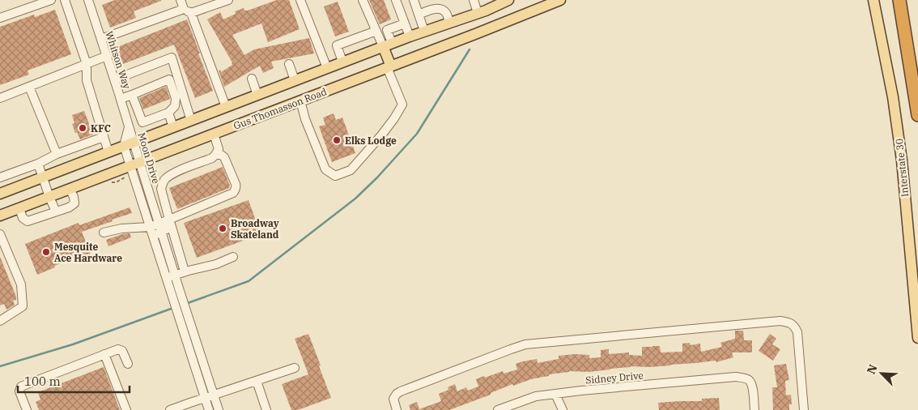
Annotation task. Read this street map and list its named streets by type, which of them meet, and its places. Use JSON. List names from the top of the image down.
{
  "streets": {
    "main road": ["Gus Thomasson Road", "Interstate 30"],
    "street": ["Whitson Way", "Moon Drive", "Sidney Drive"]
  },
  "crossings": [
    ["Whitson Way", "Moon Drive"],
    ["Gus Thomasson Road", "Moon Drive"]
  ],
  "places": [
    "KFC",
    "Elks Lodge",
    "Broadway Skateland",
    "Mesquite Ace Hardware"
  ],
  "scale_bar": "100 m",
  "north": "top left"
}
